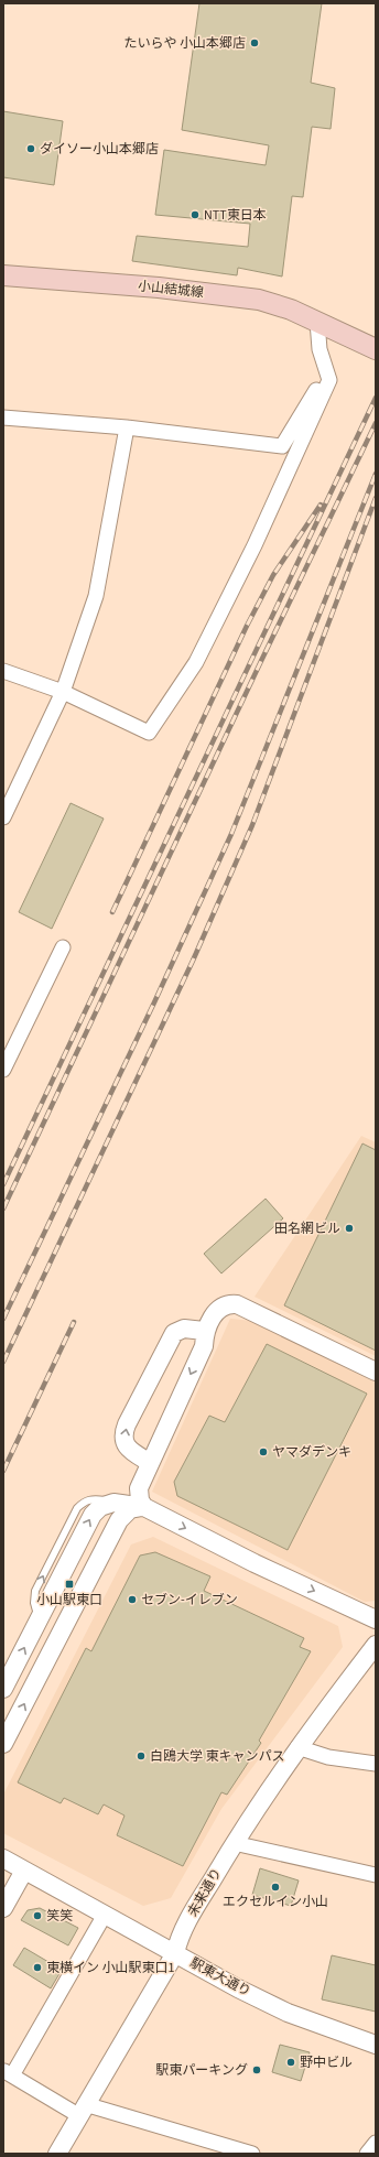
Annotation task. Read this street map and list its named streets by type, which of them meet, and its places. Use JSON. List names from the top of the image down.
{
  "streets": {
    "main road": ["小山結城線"],
    "street": ["未来通り", "駅東大通り"]
  },
  "crossings": [
    ["未来通り", "駅東大通り"]
  ],
  "places": {
    "other": [
      "たいらや 小山本郷店",
      "ダイソー小山本郷店",
      "NTT東日本",
      "田名網ビル",
      "ヤマダデンキ",
      "セブン-イレブン",
      "白鴎大学 東キャンパス",
      "エクセルイン小山",
      "笑笑",
      "東横イン 小山駅東口1",
      "野中ビル",
      "駅東パーキング"
    ],
    "transit": ["小山駅東口"]
  }
}
